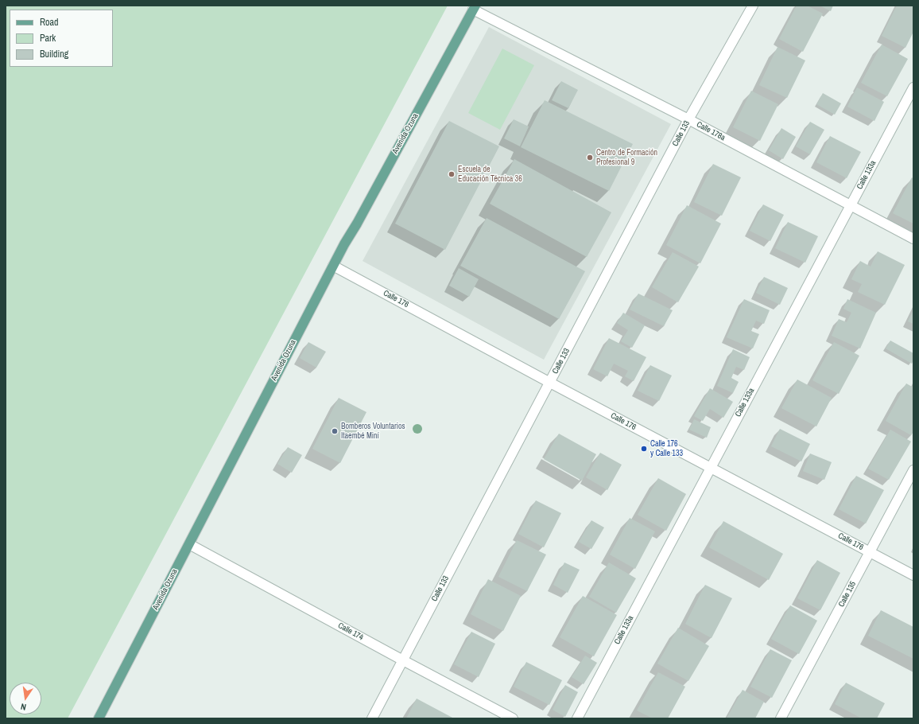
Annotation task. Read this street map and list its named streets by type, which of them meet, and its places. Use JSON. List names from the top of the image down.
{
  "streets": {
    "main road": ["Avenida Ozuna"],
    "street": [
      "Calle 178a",
      "Calle 133",
      "Calle 133a",
      "Calle 176",
      "Calle 135",
      "Calle 174"
    ]
  },
  "crossings": [
    ["Calle 178a", "Avenida Ozuna"],
    ["Calle 178a", "Calle 133"],
    ["Calle 178a", "Calle 133a"],
    ["Avenida Ozuna", "Calle 176"],
    ["Avenida Ozuna", "Calle 174"],
    ["Calle 133", "Calle 176"],
    ["Calle 133", "Calle 174"],
    ["Calle 133a", "Calle 176"],
    ["Calle 176", "Calle 135"]
  ],
  "places": [
    "Centro de Formación Profesional 9",
    "Escuela de Educación Técnica 36",
    "Bomberos Voluntarios Itaembé Miní",
    "Calle 176 y Calle 133"
  ],
  "legend": ["Road", "Park", "Building"],
  "north": "bottom"
}
